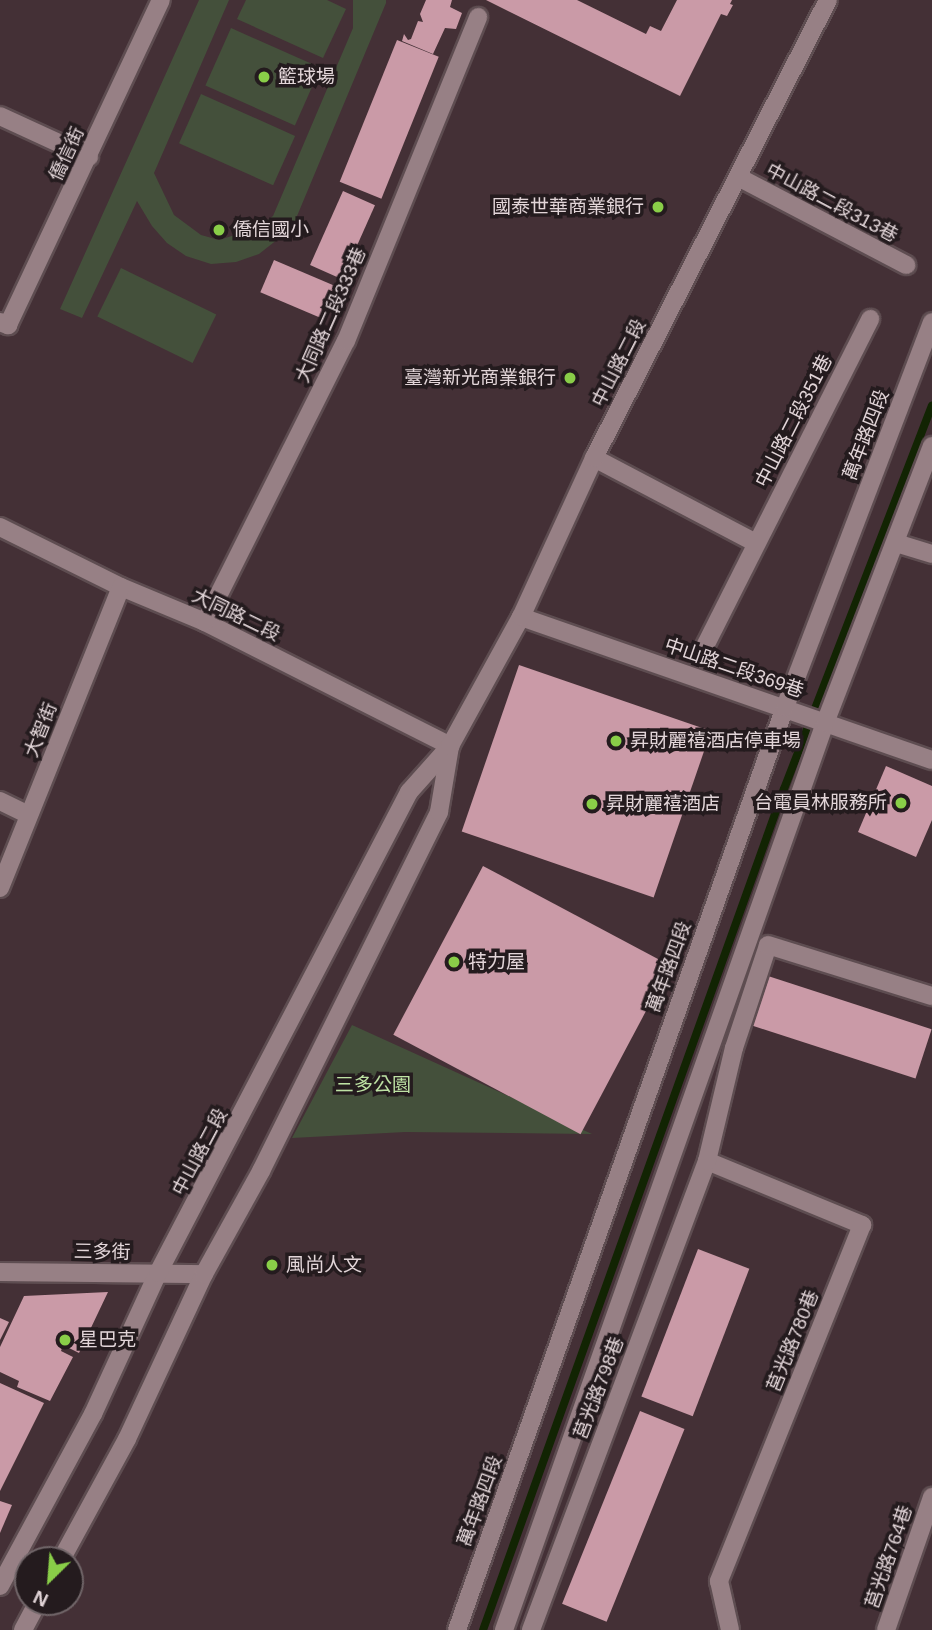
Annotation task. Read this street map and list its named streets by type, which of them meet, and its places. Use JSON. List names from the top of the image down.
{
  "streets": {
    "street": [
      "僑信街",
      "中山路二段313巷",
      "大同路二段333巷",
      "中山路二段",
      "中山路二段351巷",
      "萬年路四段",
      "大同路二段",
      "中山路二段369巷",
      "大智街",
      "三多街",
      "莒光路780巷",
      "莒光路798巷",
      "莒光路764巷"
    ]
  },
  "crossings": [
    ["中山路二段313巷", "中山路二段"],
    ["大同路二段333巷", "大同路二段"],
    ["中山路二段", "大同路二段"],
    ["中山路二段", "中山路二段369巷"],
    ["中山路二段", "三多街"],
    ["萬年路四段", "中山路二段369巷"],
    ["大同路二段", "大智街"],
    ["莒光路780巷", "莒光路798巷"]
  ],
  "parks": ["三多公園"],
  "places": [
    "籃球場",
    "國泰世華商業銀行",
    "僑信國小",
    "臺灣新光商業銀行",
    "昇財麗禧酒店停車場",
    "台電員林服務所",
    "昇財麗禧酒店",
    "特力屋",
    "風尚人文",
    "星巴克"
  ],
  "north": "bottom left"
}
